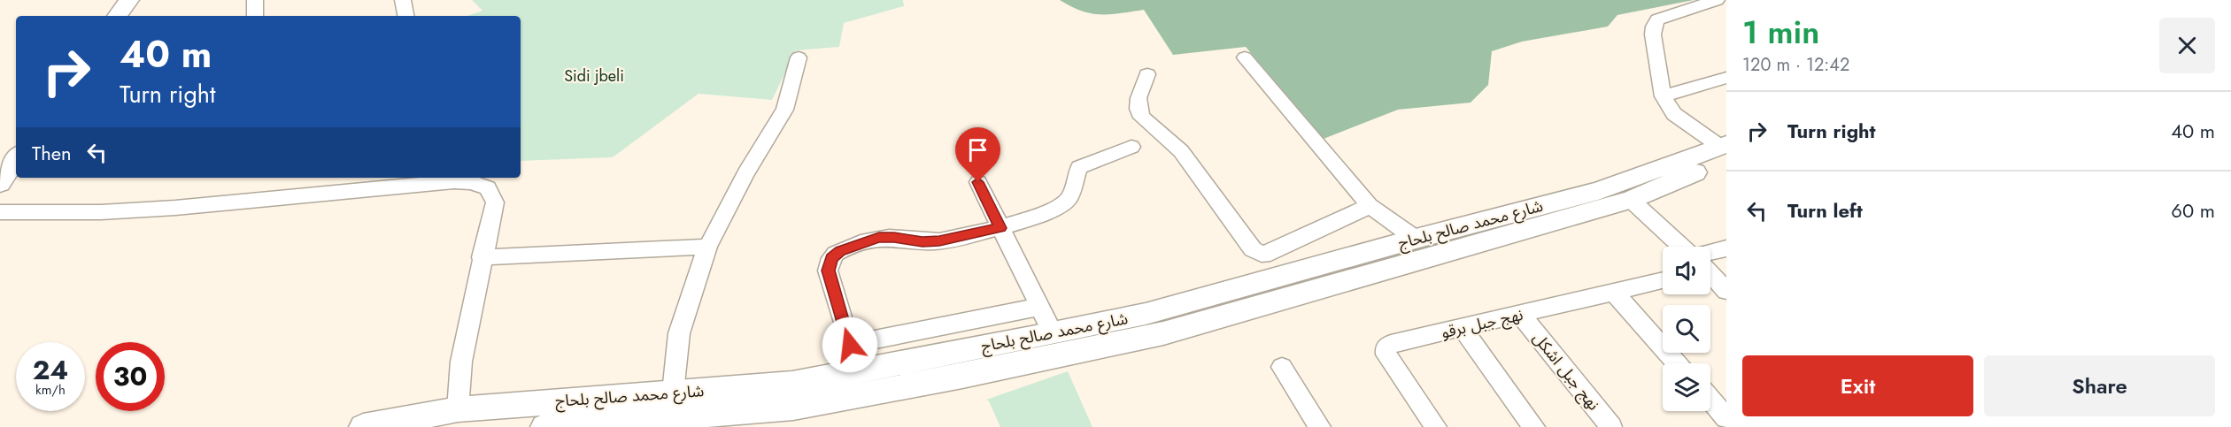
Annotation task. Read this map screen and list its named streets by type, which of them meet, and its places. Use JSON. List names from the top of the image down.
{
  "streets": {
    "main road": ["شارع محمد صالح بلحاج"],
    "street": ["نهج جبل برقو", "نهج جبل اشكل"]
  },
  "crossings": [
    ["نهج جبل برقو", "نهج جبل اشكل"]
  ],
  "parks": ["Sidi jbeli"],
  "page": {
    "heading": ["1 min", "120 m · 12:42"],
    "turn": ["40 m", "Turn right"],
    "list": [
      {
        "name": "Turn right",
        "value": "40 m"
      },
      {
        "name": "Turn left",
        "value": "60 m"
      }
    ],
    "then": "Then",
    "speed": "24 km/h",
    "limit": "30",
    "buttons": ["Exit", "Share"]
  }
}
